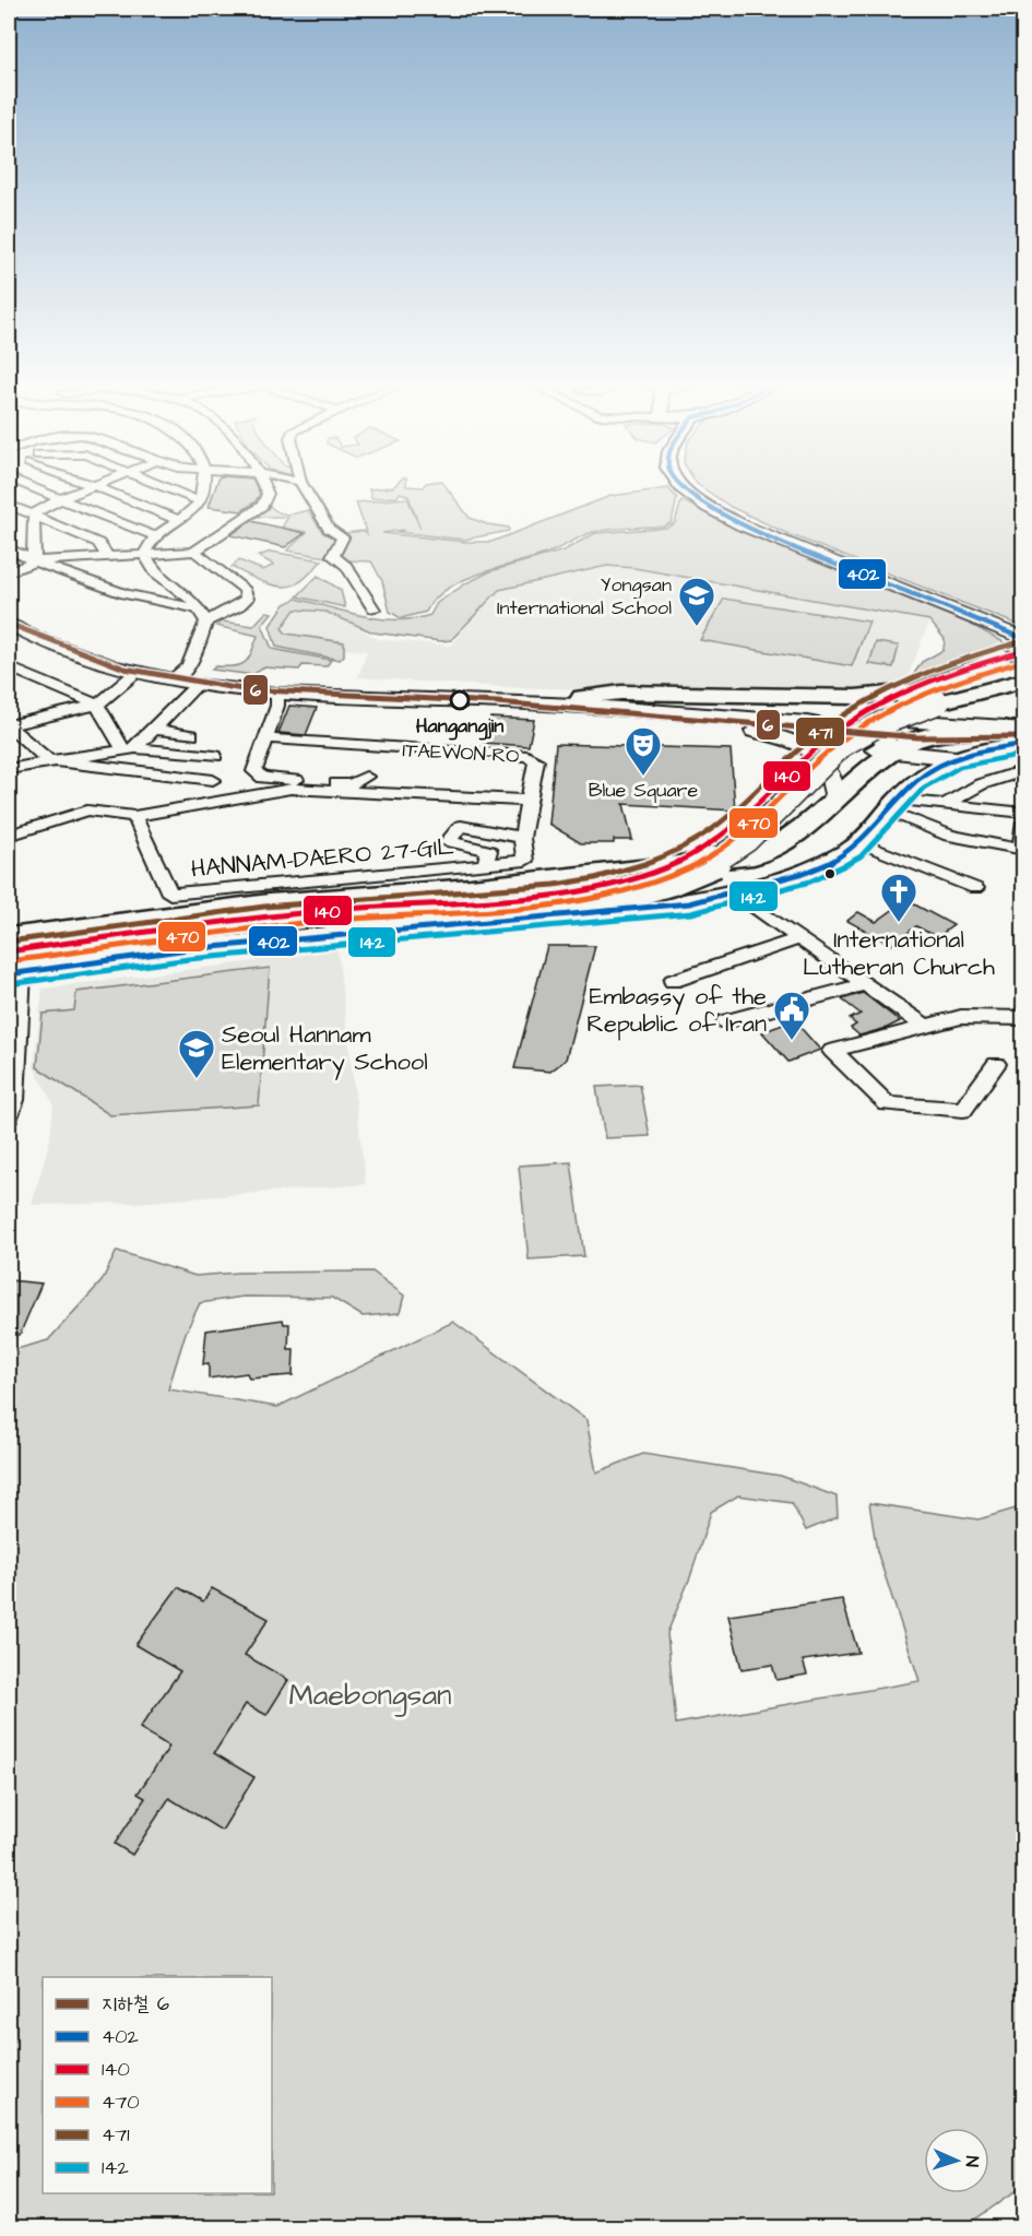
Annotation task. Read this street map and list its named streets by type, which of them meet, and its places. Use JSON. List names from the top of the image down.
{
  "streets": {
    "street": ["ITAEWON-RO", "HANNAM-DAERO 27-GIL"]
  },
  "crossings": [
    ["ITAEWON-RO", "HANNAM-DAERO 27-GIL"]
  ],
  "parks": ["Maebongsan"],
  "places": {
    "school or university": ["Yongsan International School", "Seoul Hannam Elementary School"],
    "other": ["Hangangjin"],
    "theatre": ["Blue Square"],
    "church": ["International Lutheran Church"],
    "public building": ["Embassy of the Republic of Iran"]
  },
  "lines": [
    "transit line 402",
    "metro line 6",
    "transit line 471",
    "transit line 140",
    "transit line 470",
    "transit line 142"
  ],
  "legend": [
    "지하철 6",
    "402",
    "140",
    "470",
    "471",
    "142"
  ],
  "north": "right"
}
